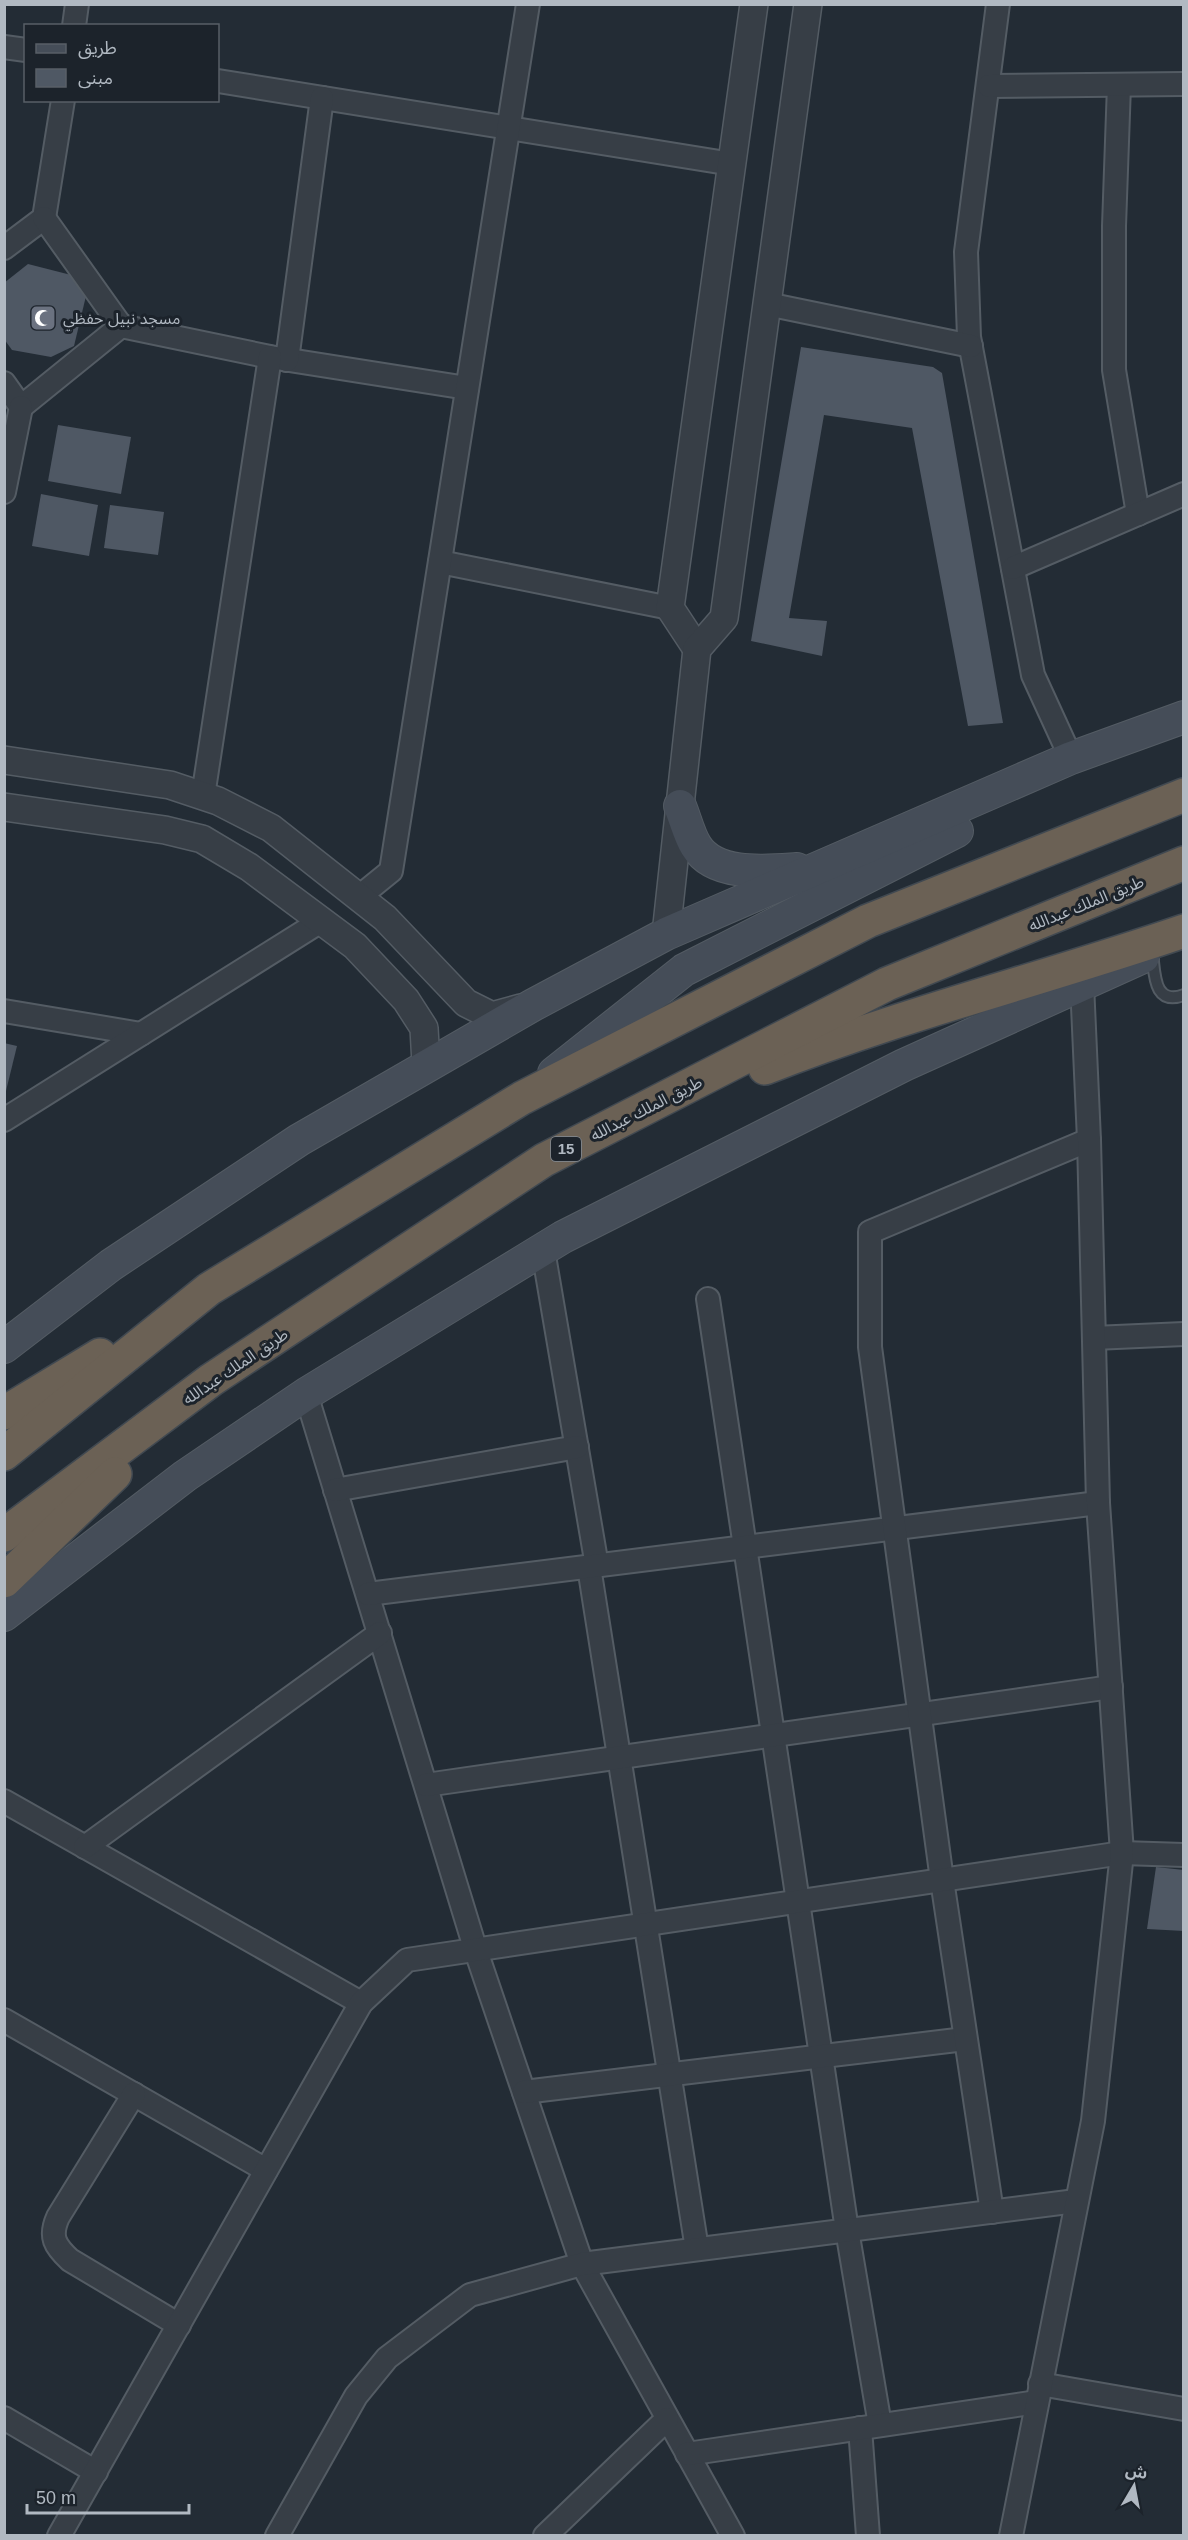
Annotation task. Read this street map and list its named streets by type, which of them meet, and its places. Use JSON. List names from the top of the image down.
{
  "streets": {
    "highway": ["طريق الملك عبدالله", "15"]
  },
  "places": {
    "mosque": ["مسجد نبيل حفظي"]
  },
  "legend": ["طريق", "مبنى"],
  "scale_bar": "50 m",
  "north": "top"
}
